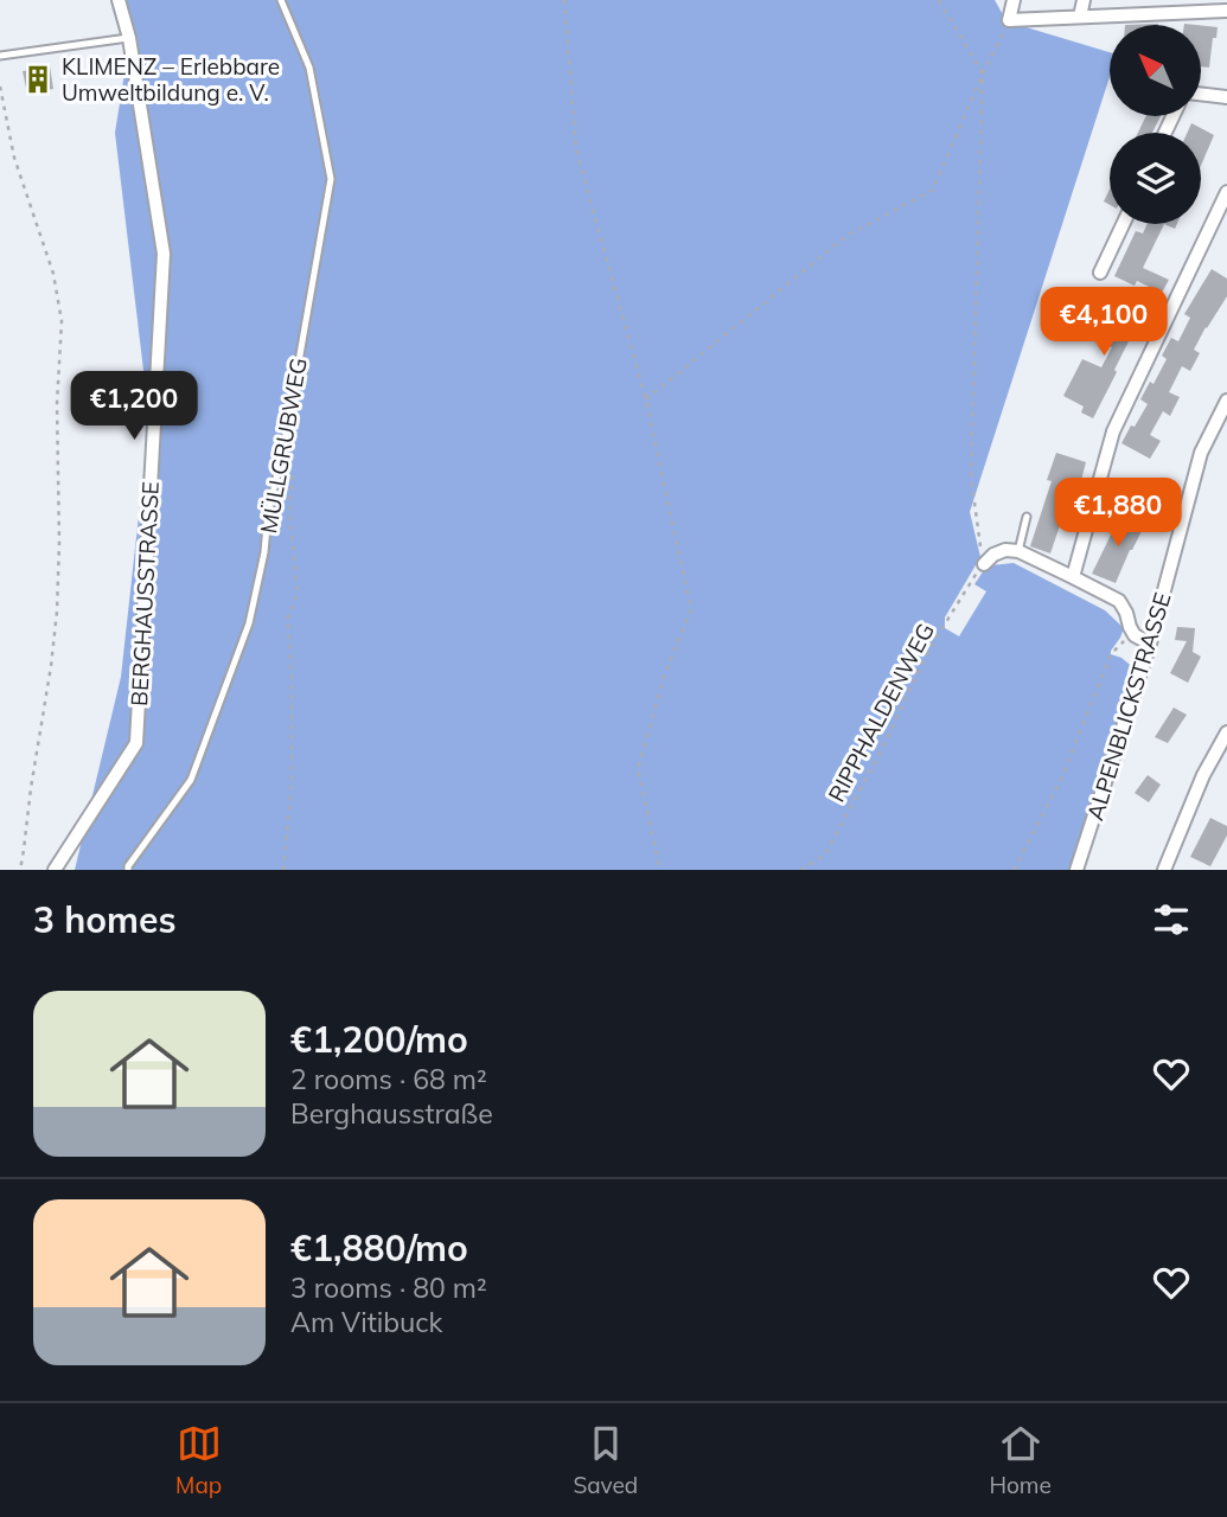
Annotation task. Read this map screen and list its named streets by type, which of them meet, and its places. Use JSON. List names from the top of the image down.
{
  "streets": {
    "street": ["BERGHAUSSTRASSE", "ALPENBLICKSTRASSE"],
    "lane": ["MÜLLGRUBWEG"],
    "path": ["RIPPHALDENWEG"]
  },
  "places": {
    "building": ["KLIMENZ – Erlebbare Umweltbildung e. V."]
  },
  "north": "top left",
  "page": {
    "price": ["€4,100", "€1,200", "€1,880"],
    "heading": "3 homes",
    "list": [
      {
        "name": "€1,200/mo",
        "note": "2 rooms · 68 m² · Berghausstraße"
      },
      {
        "name": "€1,880/mo",
        "note": "3 rooms · 80 m² · Am Vitibuck"
      }
    ],
    "tabs": ["Map", "Saved", "Home"]
  }
}
